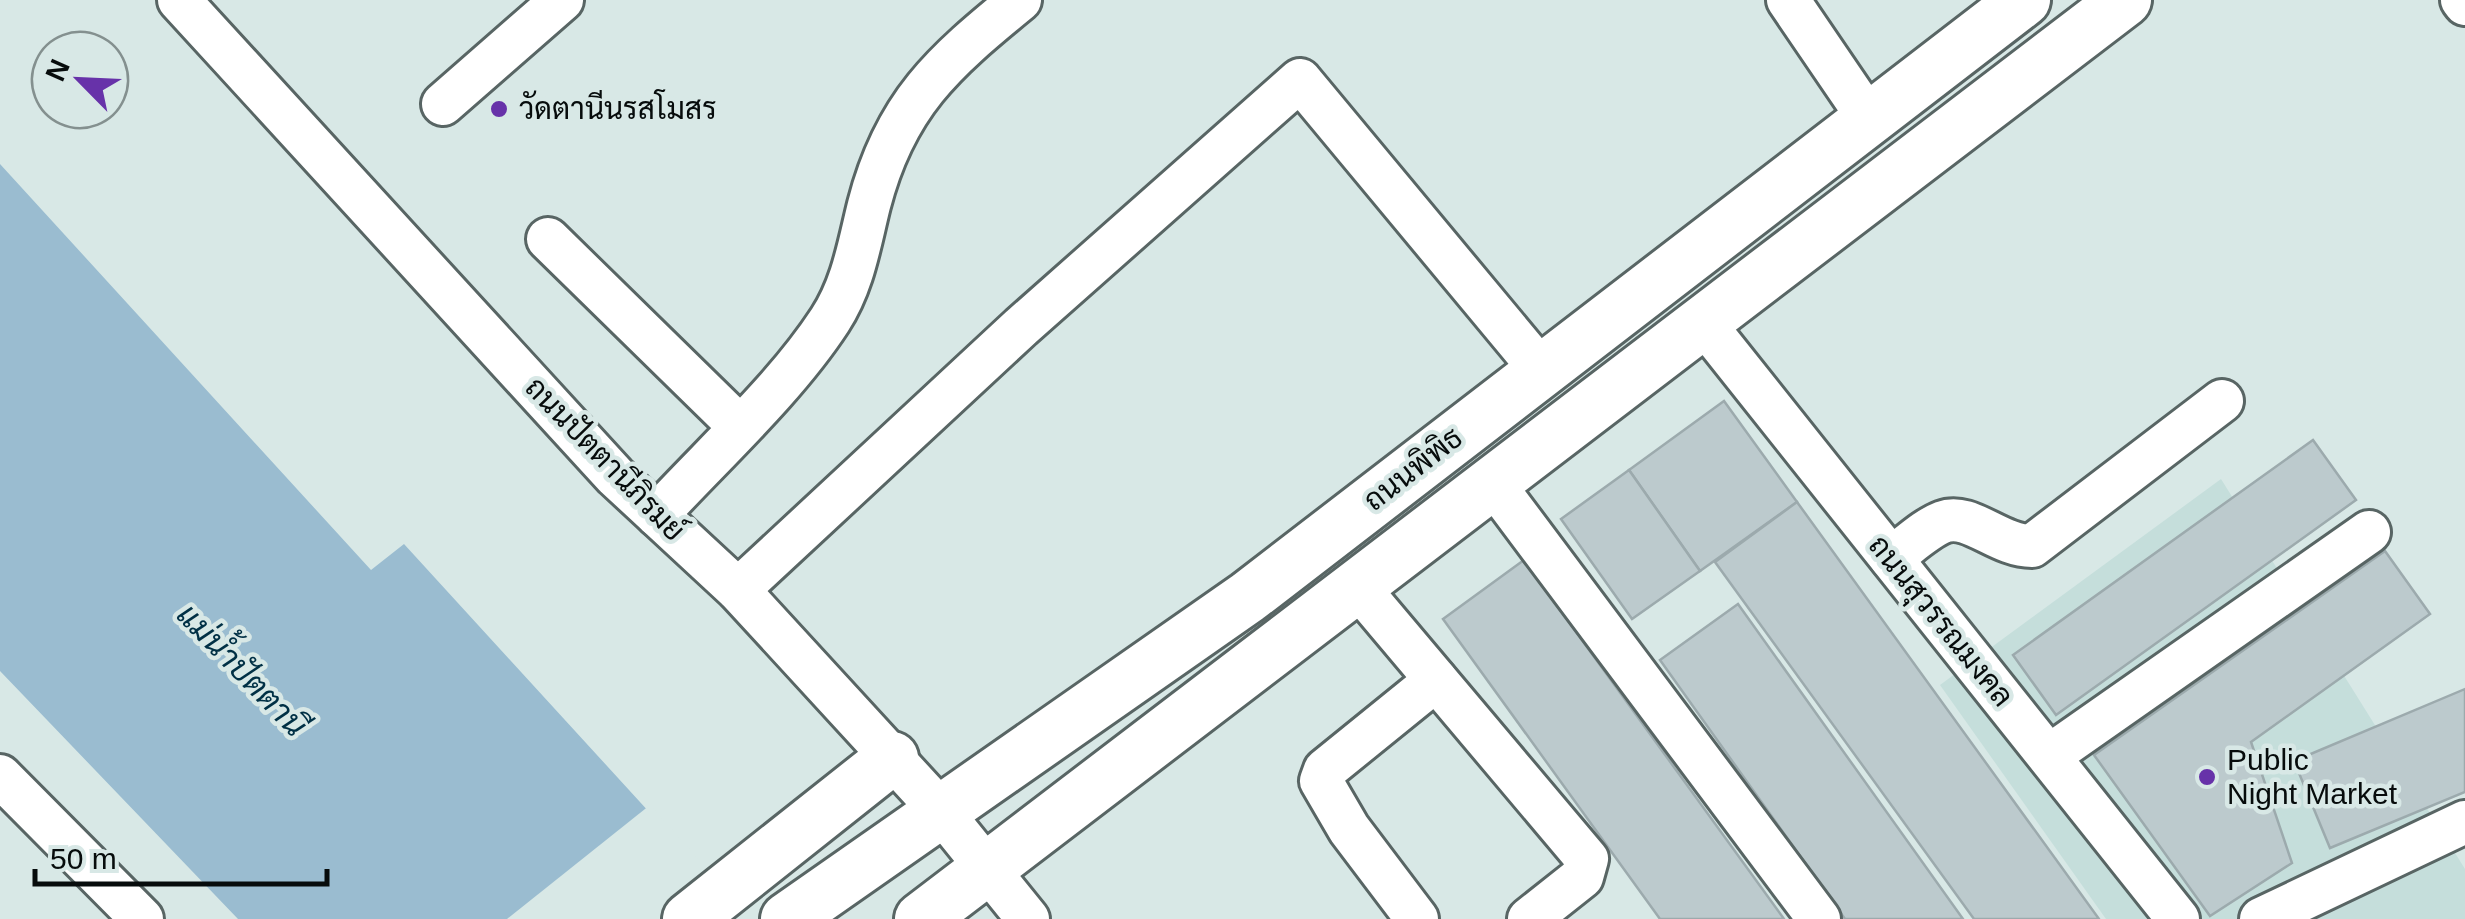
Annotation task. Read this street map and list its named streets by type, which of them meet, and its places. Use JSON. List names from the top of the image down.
{
  "streets": {
    "main road": ["ถนนพิพิธ"],
    "street": ["ถนนปัตตานีภิรมย์", "ถนนสุวรรณมงคล"]
  },
  "crossings": [
    ["ถนนปัตตานีภิรมย์", "ถนนพิพิธ"],
    ["ถนนพิพิธ", "ถนนสุวรรณมงคล"]
  ],
  "water": ["แม่น้ำปัตตานี"],
  "places": ["วัดตานีนรสโมสร", "Public Night Market"],
  "scale_bar": "50 m",
  "north": "top left"
}
